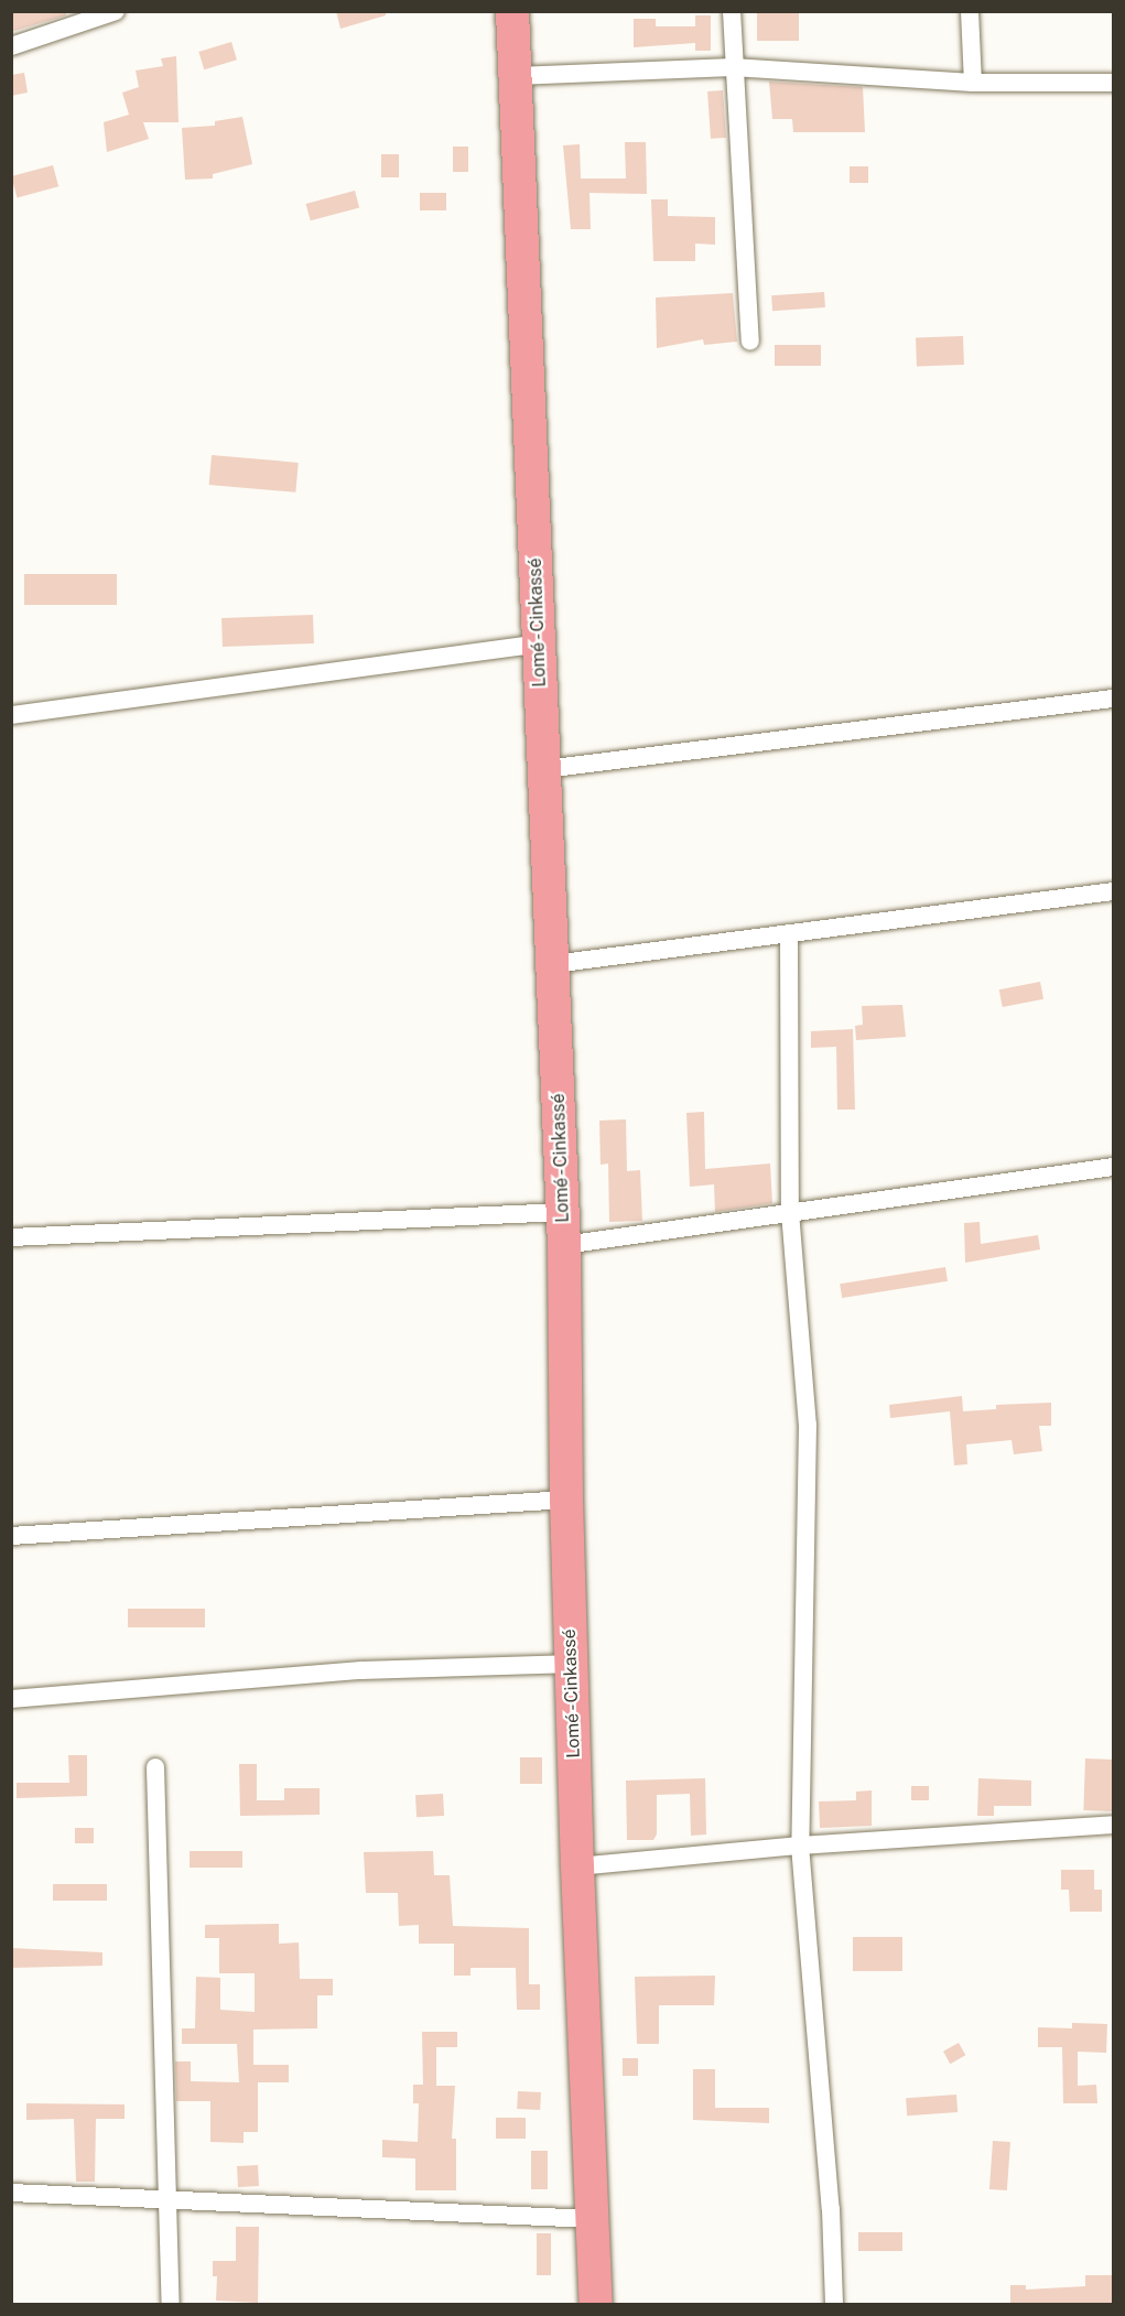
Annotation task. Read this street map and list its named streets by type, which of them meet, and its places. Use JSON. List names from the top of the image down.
{
  "streets": {
    "highway": ["Lomé - Cinkassé"]
  }
}
